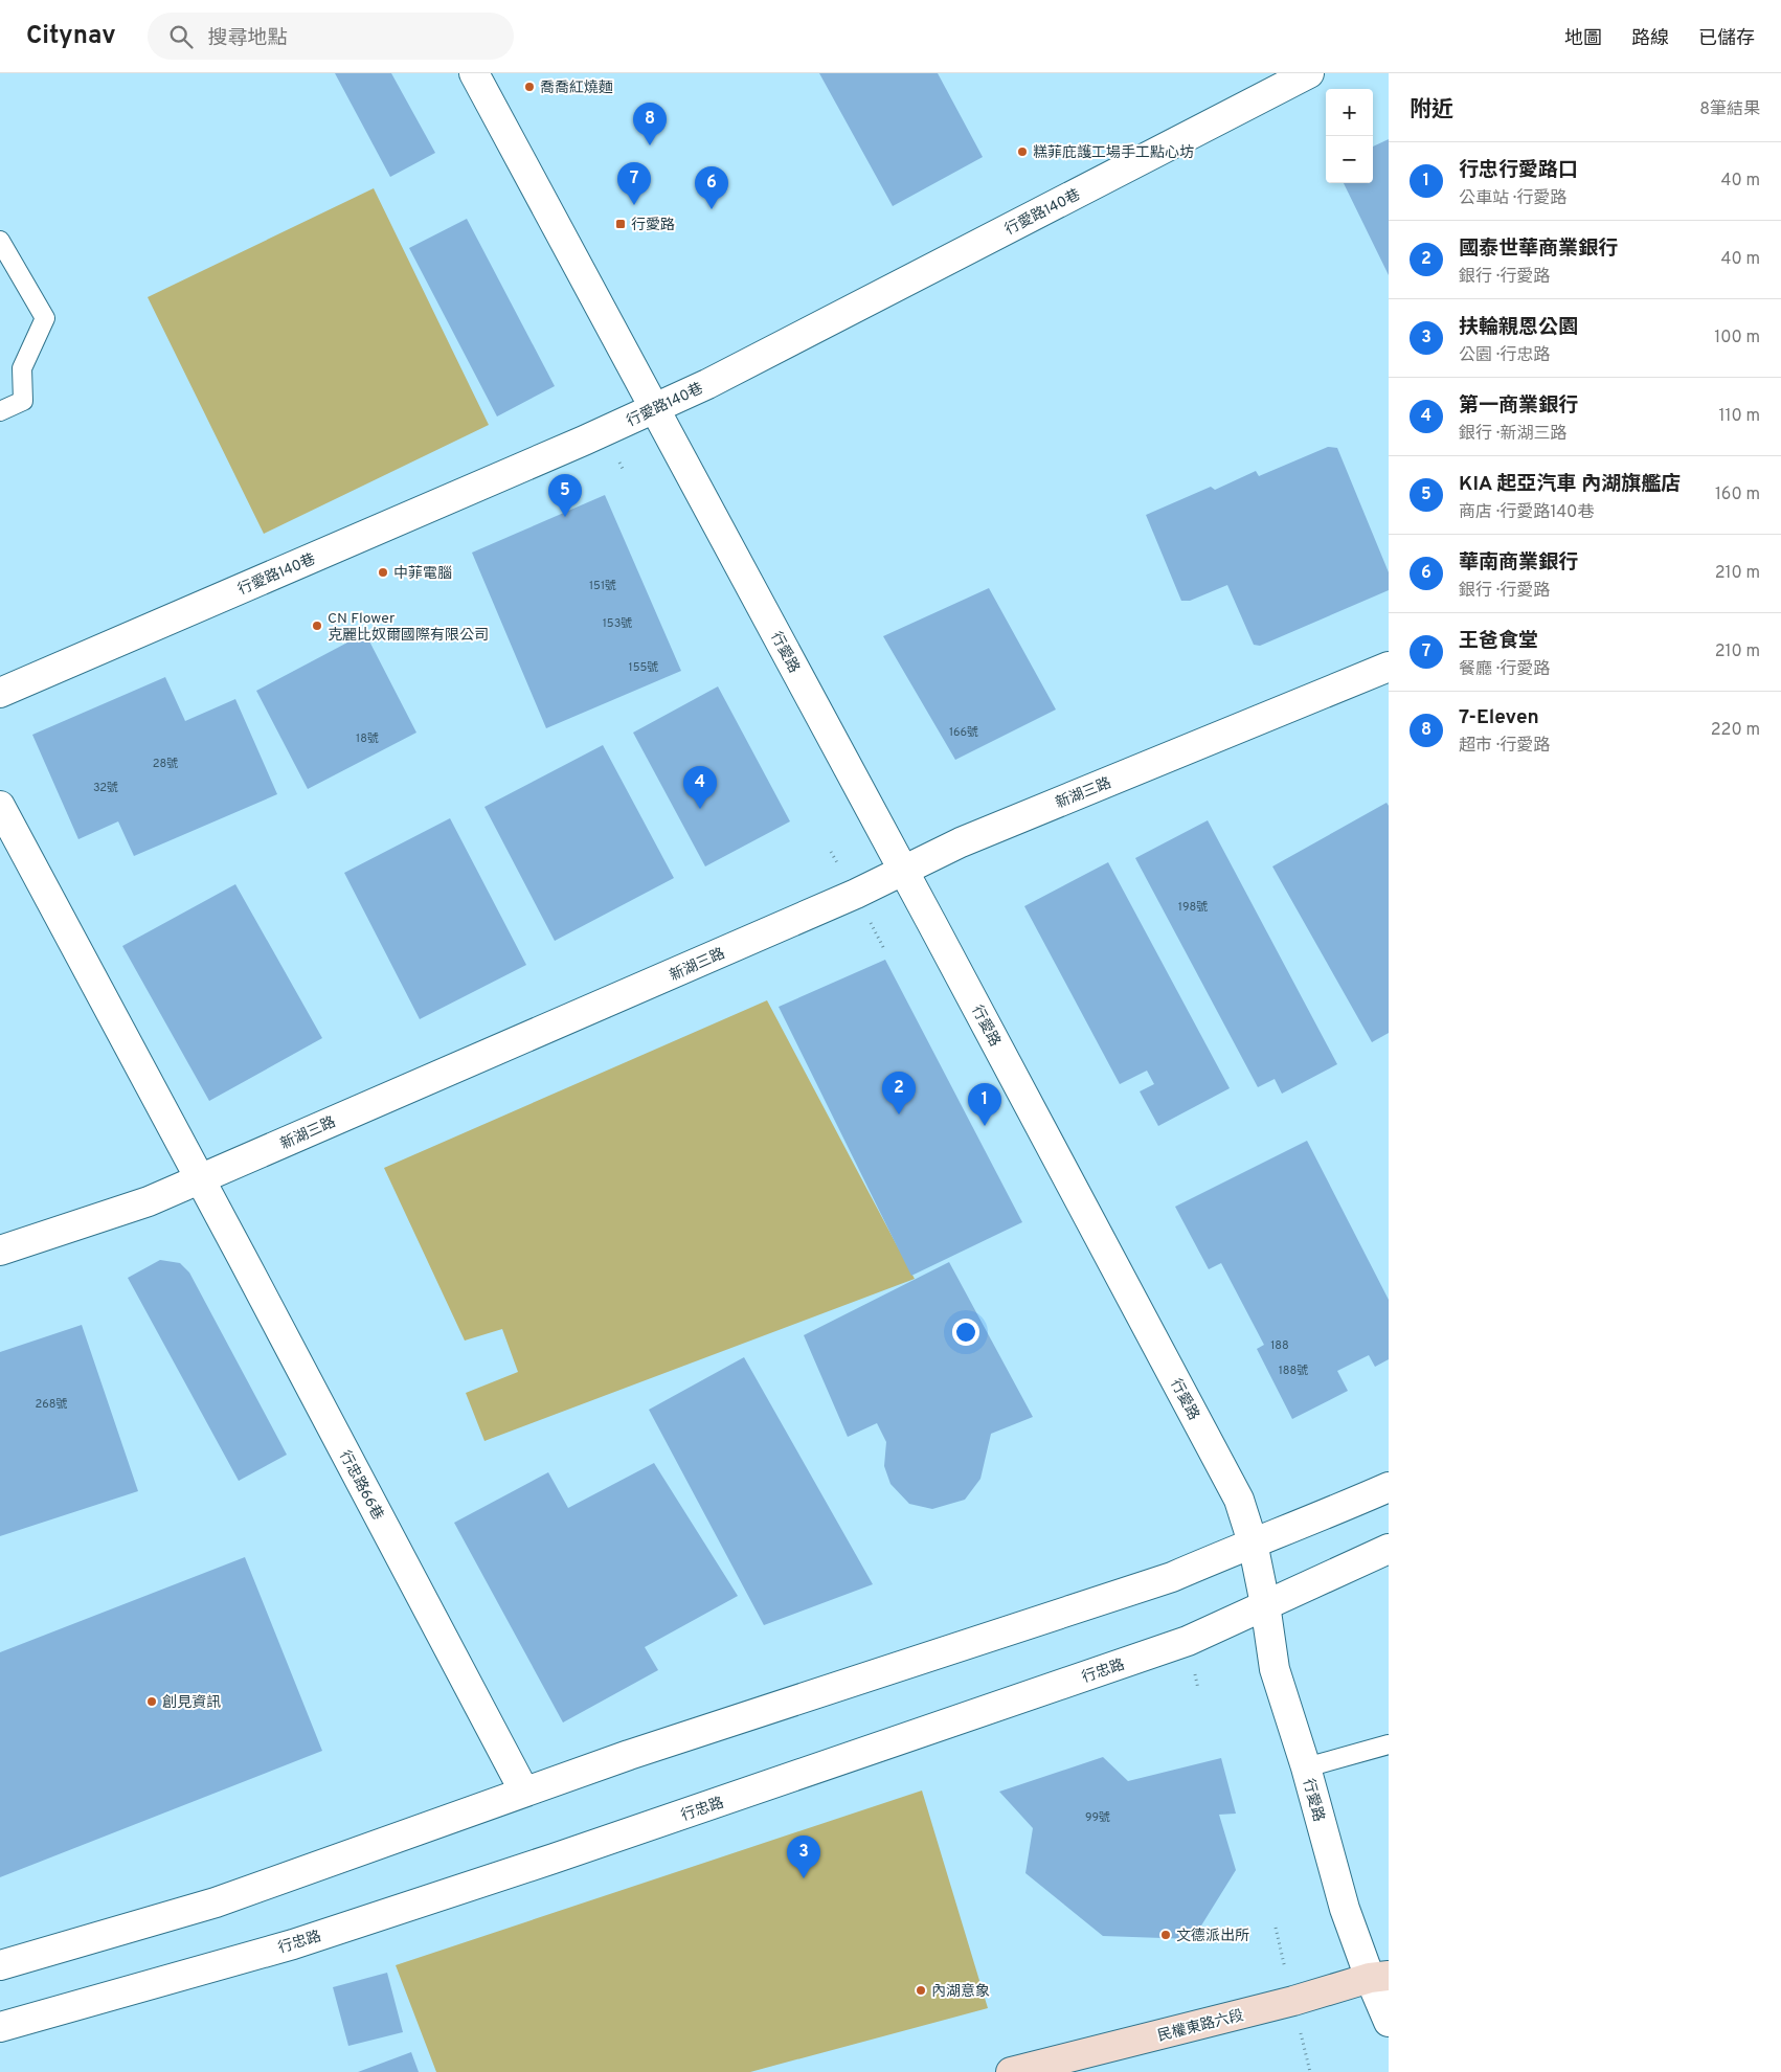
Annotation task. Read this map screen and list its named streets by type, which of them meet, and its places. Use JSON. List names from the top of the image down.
{
  "streets": {
    "main road": ["民權東路六段"],
    "street": [
      "行愛路140巷",
      "行愛路",
      "新湖三路",
      "行忠路66巷",
      "行忠路"
    ]
  },
  "crossings": [
    ["行愛路140巷", "行愛路"],
    ["行愛路", "新湖三路"],
    ["行愛路", "行忠路"],
    ["行愛路", "民權東路六段"],
    ["新湖三路", "行忠路66巷"]
  ],
  "places": {
    "other": [
      "喬喬紅燒麵",
      "糕菲庇護工場手工點心坊",
      "中菲電腦",
      "CN Flower 克麗比奴爾國際有限公司",
      "創見資訊",
      "文德派出所",
      "內湖意象"
    ],
    "transit": ["行愛路"]
  },
  "house_numbers": [
    "151號",
    "153號",
    "155號",
    "166號",
    "18號",
    "28號",
    "32號",
    "198號",
    "188",
    "188號",
    "268號",
    "99號"
  ],
  "page": {
    "header": "Citynav",
    "search": "搜尋地點",
    "nav": ["地圖", "路線", "已儲存"],
    "heading": ["附近", "8筆結果"],
    "map_buttons": ["+", "−"],
    "pins": [
      "8",
      "7",
      "6",
      "5",
      "4",
      "2",
      "1",
      "3"
    ],
    "list": [
      {
        "mark": "1",
        "name": "行忠行愛路口",
        "note": "公車站 · 行愛路",
        "value": "40 m"
      },
      {
        "mark": "2",
        "name": "國泰世華商業銀行",
        "note": "銀行 · 行愛路",
        "value": "40 m"
      },
      {
        "mark": "3",
        "name": "扶輪親恩公園",
        "note": "公園 · 行忠路",
        "value": "100 m"
      },
      {
        "mark": "4",
        "name": "第一商業銀行",
        "note": "銀行 · 新湖三路",
        "value": "110 m"
      },
      {
        "mark": "5",
        "name": "KIA 起亞汽車 內湖旗艦店",
        "note": "商店 · 行愛路140巷",
        "value": "160 m"
      },
      {
        "mark": "6",
        "name": "華南商業銀行",
        "note": "銀行 · 行愛路",
        "value": "210 m"
      },
      {
        "mark": "7",
        "name": "王爸食堂",
        "note": "餐廳 · 行愛路",
        "value": "210 m"
      },
      {
        "mark": "8",
        "name": "7-Eleven",
        "note": "超市 · 行愛路",
        "value": "220 m"
      }
    ]
  }
}
